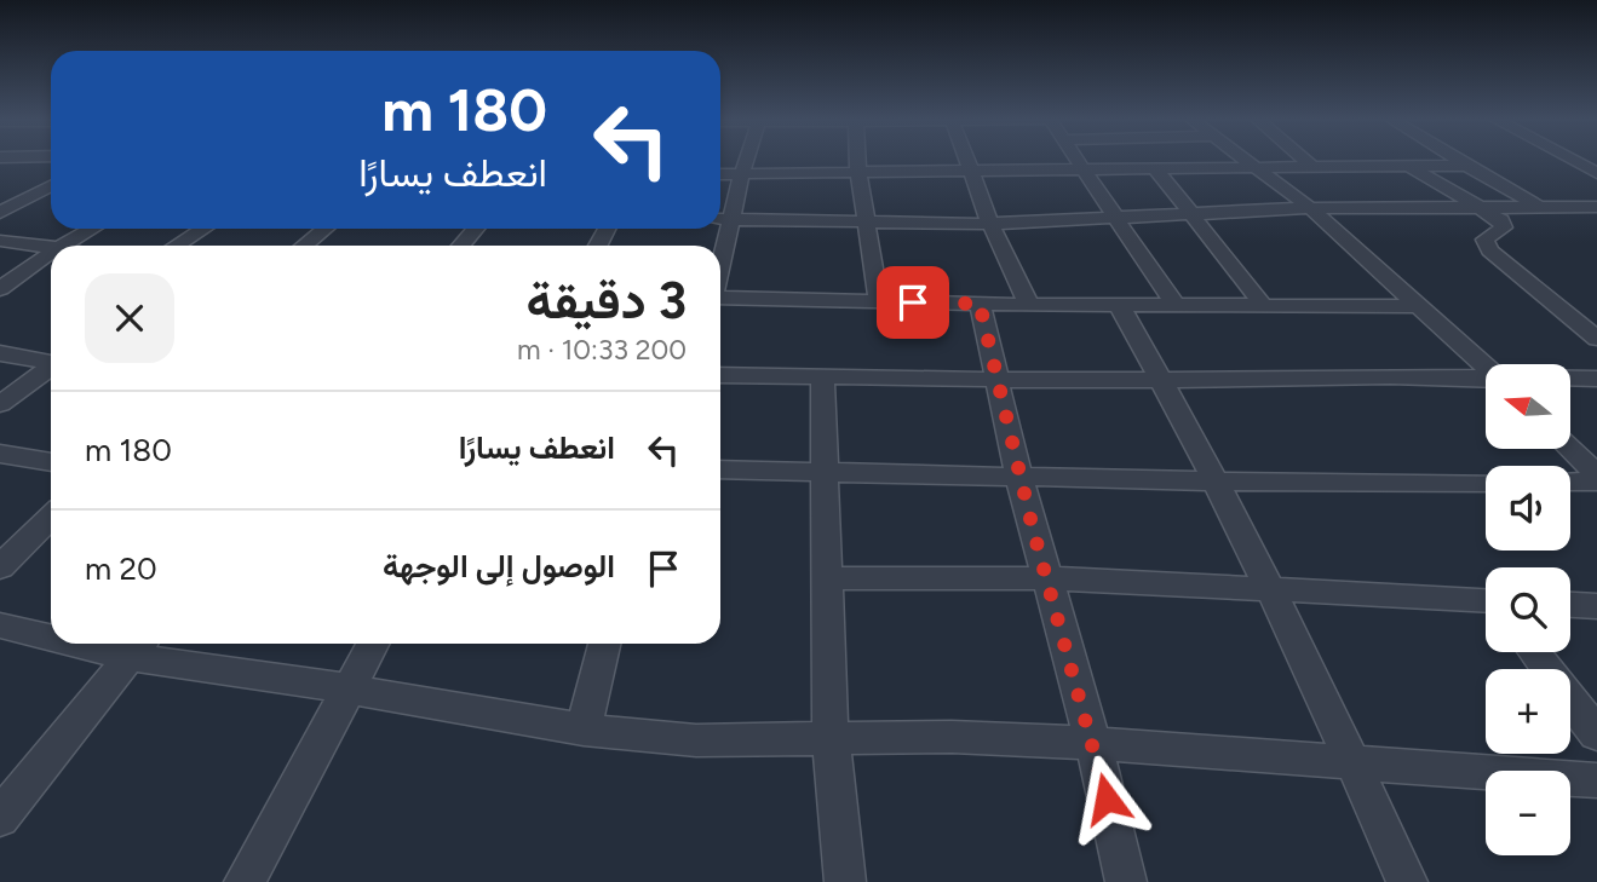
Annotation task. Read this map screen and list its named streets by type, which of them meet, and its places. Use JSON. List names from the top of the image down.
{
  "north": "left",
  "page": {
    "turn": ["180 m", "انعطف يسارًا"],
    "heading": ["3 دقيقة", "200 m · 10:33"],
    "map_buttons": ["+", "−"],
    "list": [
      {
        "name": "انعطف يسارًا",
        "value": "180 m"
      },
      {
        "name": "الوصول إلى الوجهة",
        "value": "20 m"
      }
    ]
  }
}
